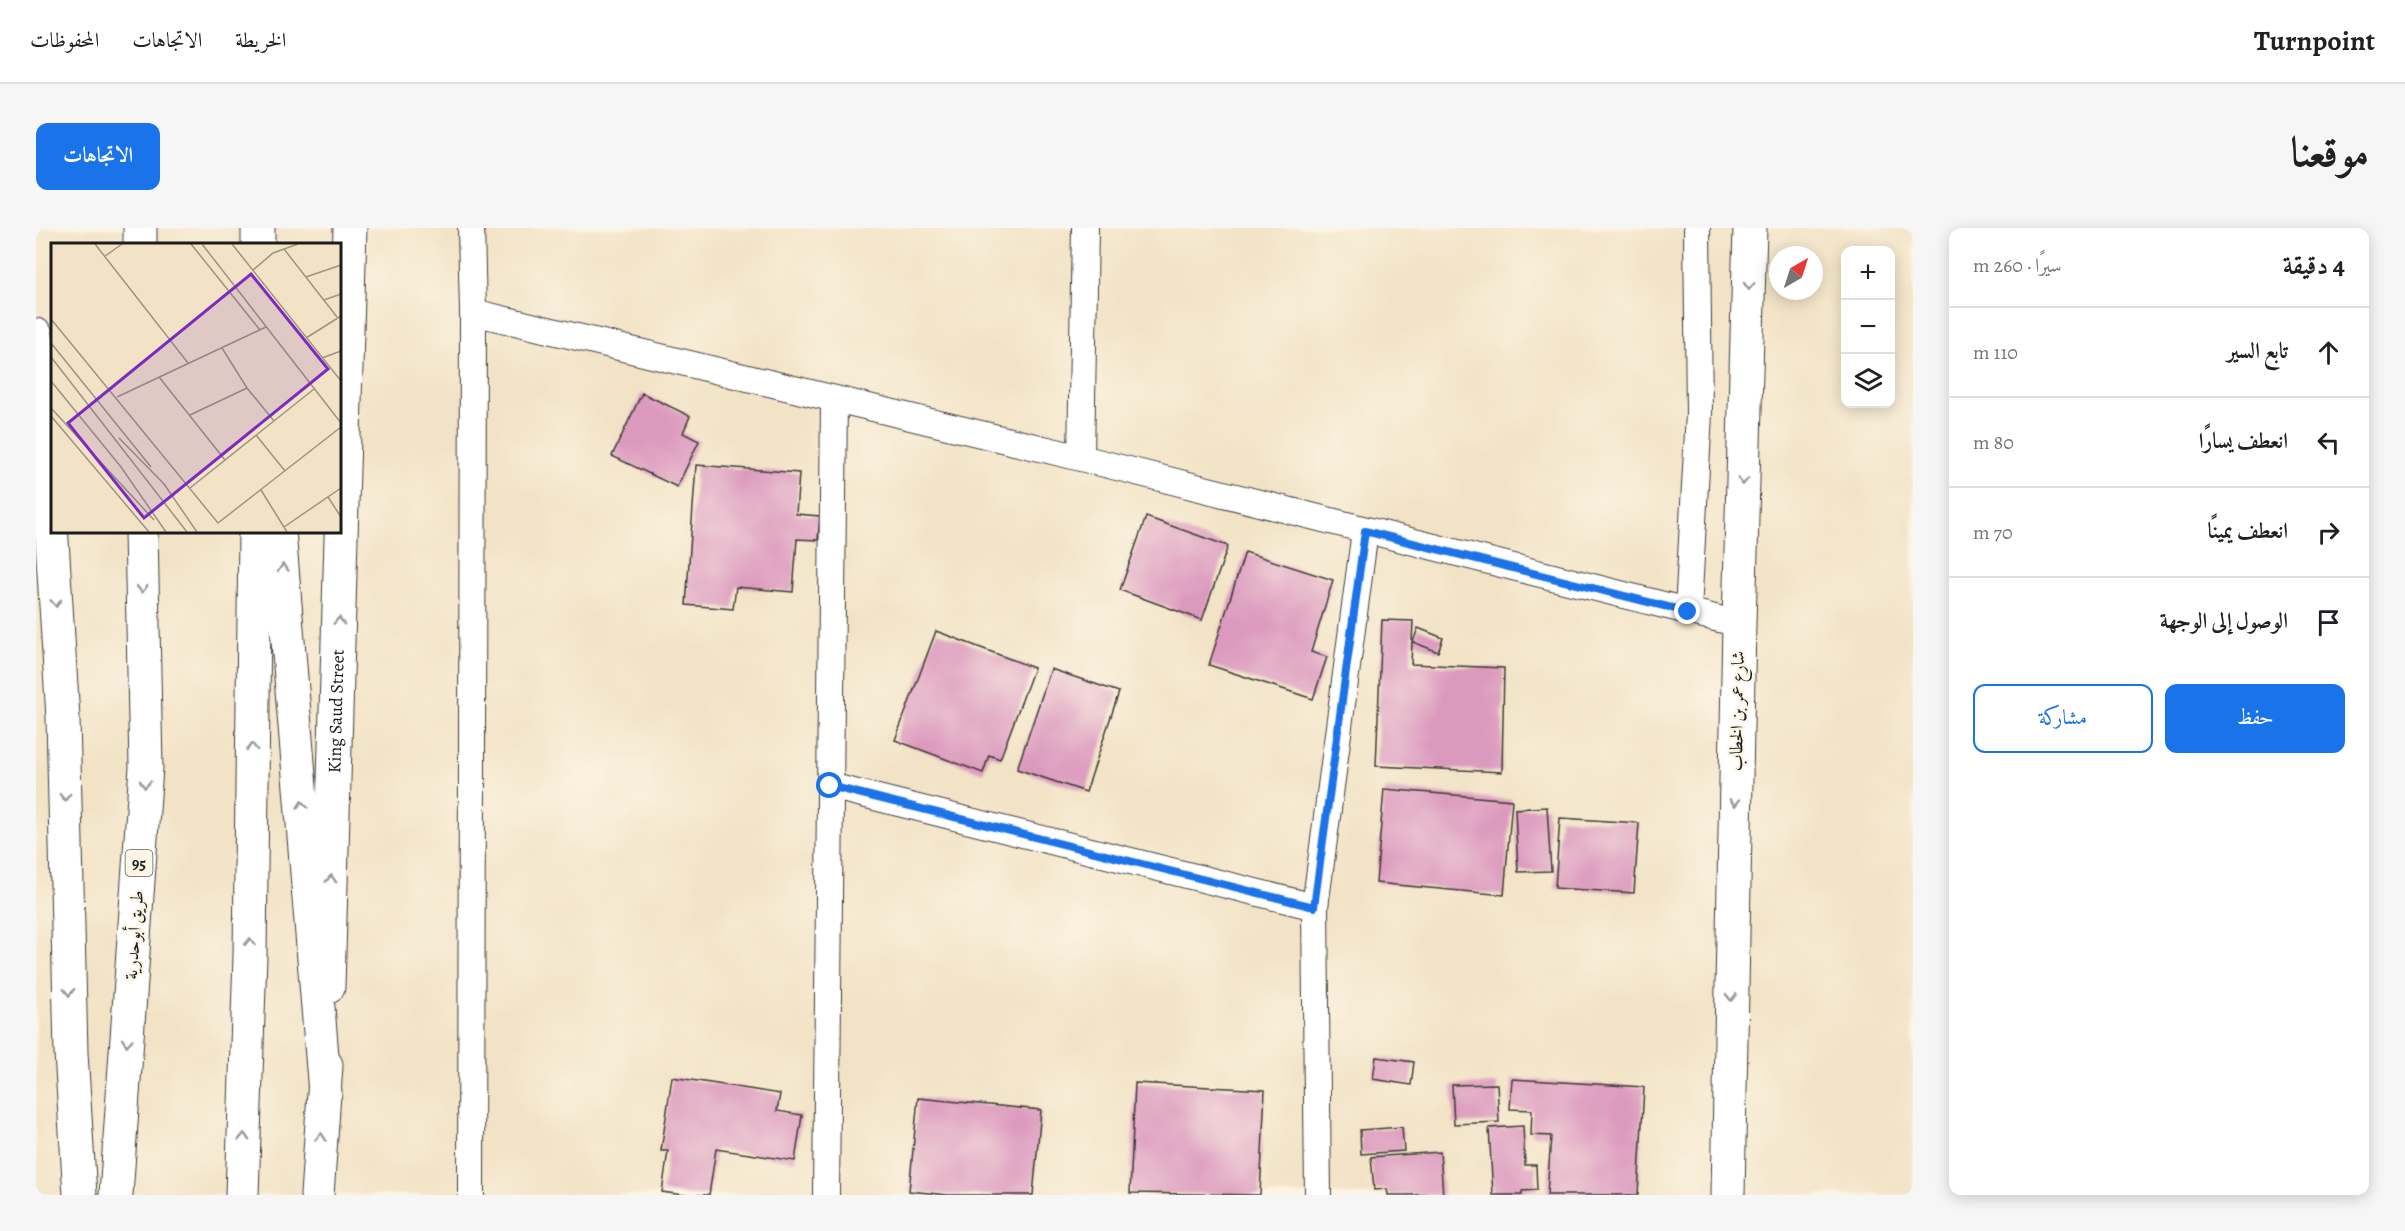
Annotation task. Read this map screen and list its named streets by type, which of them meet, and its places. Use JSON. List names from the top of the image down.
{
  "streets": {
    "main road": [
      "شارع عمر بن الخطاب",
      "King Saud Street",
      "95",
      "طريق أبوحدرية"
    ]
  },
  "one_way": ["شارع عمر بن الخطاب"],
  "north": "top right",
  "page": {
    "header": "Turnpoint",
    "nav": ["الخريطة", "الاتجاهات", "المحفوظات"],
    "title": "موقعنا",
    "buttons": [
      "الاتجاهات",
      ["حفظ", "مشاركة"]
    ],
    "heading": ["4 دقيقة", "سيرًا · 260 m"],
    "map_buttons": ["+", "−"],
    "list": [
      ["تابع السير", "110 m"],
      ["انعطف يسارًا", "80 m"],
      ["انعطف يمينًا", "70 m"],
      "الوصول إلى الوجهة"
    ]
  }
}
